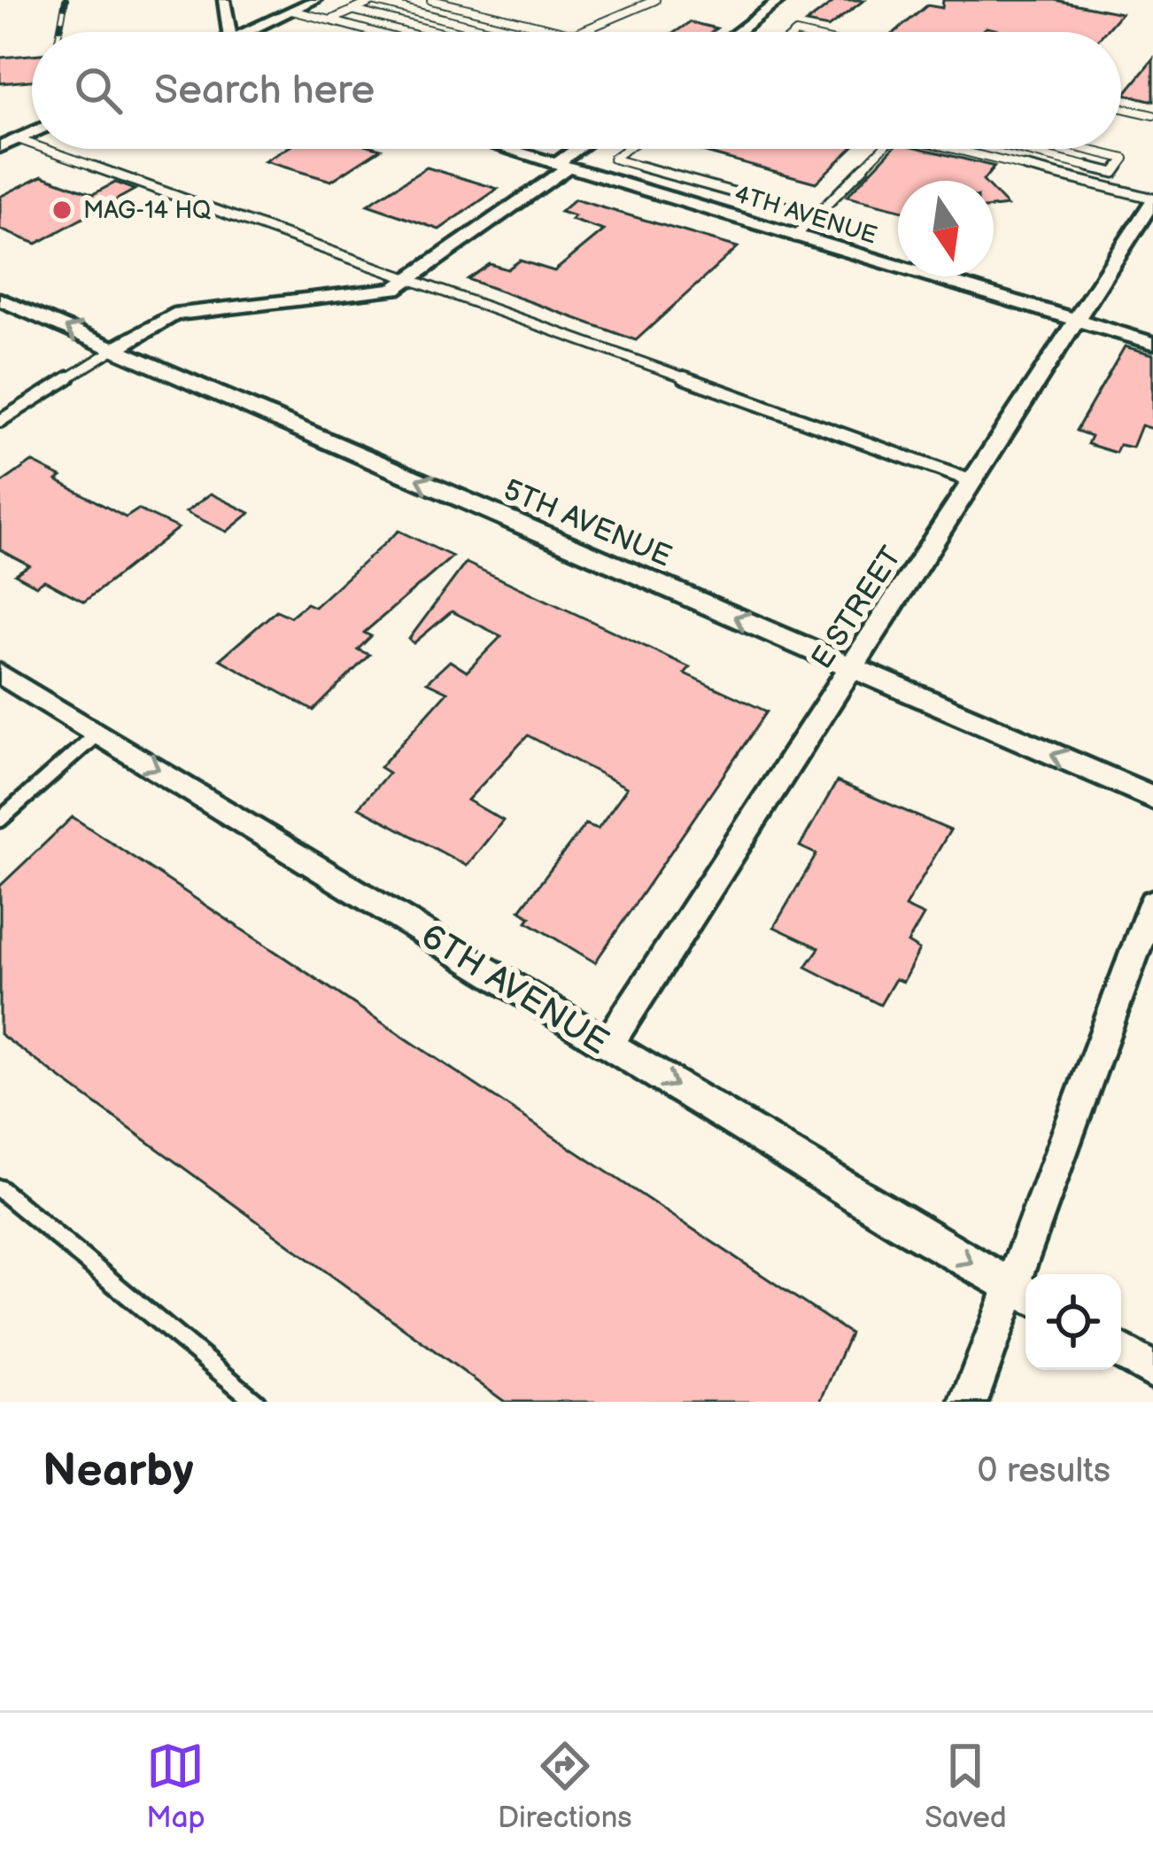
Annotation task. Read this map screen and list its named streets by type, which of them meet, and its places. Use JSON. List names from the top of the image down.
{
  "streets": {
    "street": [
      "4TH AVENUE",
      "5TH AVENUE",
      "E STREET",
      "6TH AVENUE"
    ]
  },
  "crossings": [
    ["4TH AVENUE", "E STREET"],
    ["5TH AVENUE", "E STREET"],
    ["E STREET", "6TH AVENUE"]
  ],
  "one_way": ["5TH AVENUE", "6TH AVENUE"],
  "places": ["MAG-14 HQ"],
  "north": "bottom",
  "page": {
    "search": "Search here",
    "heading": ["Nearby", "0 results"],
    "nav": ["Map", "Directions", "Saved"]
  }
}
